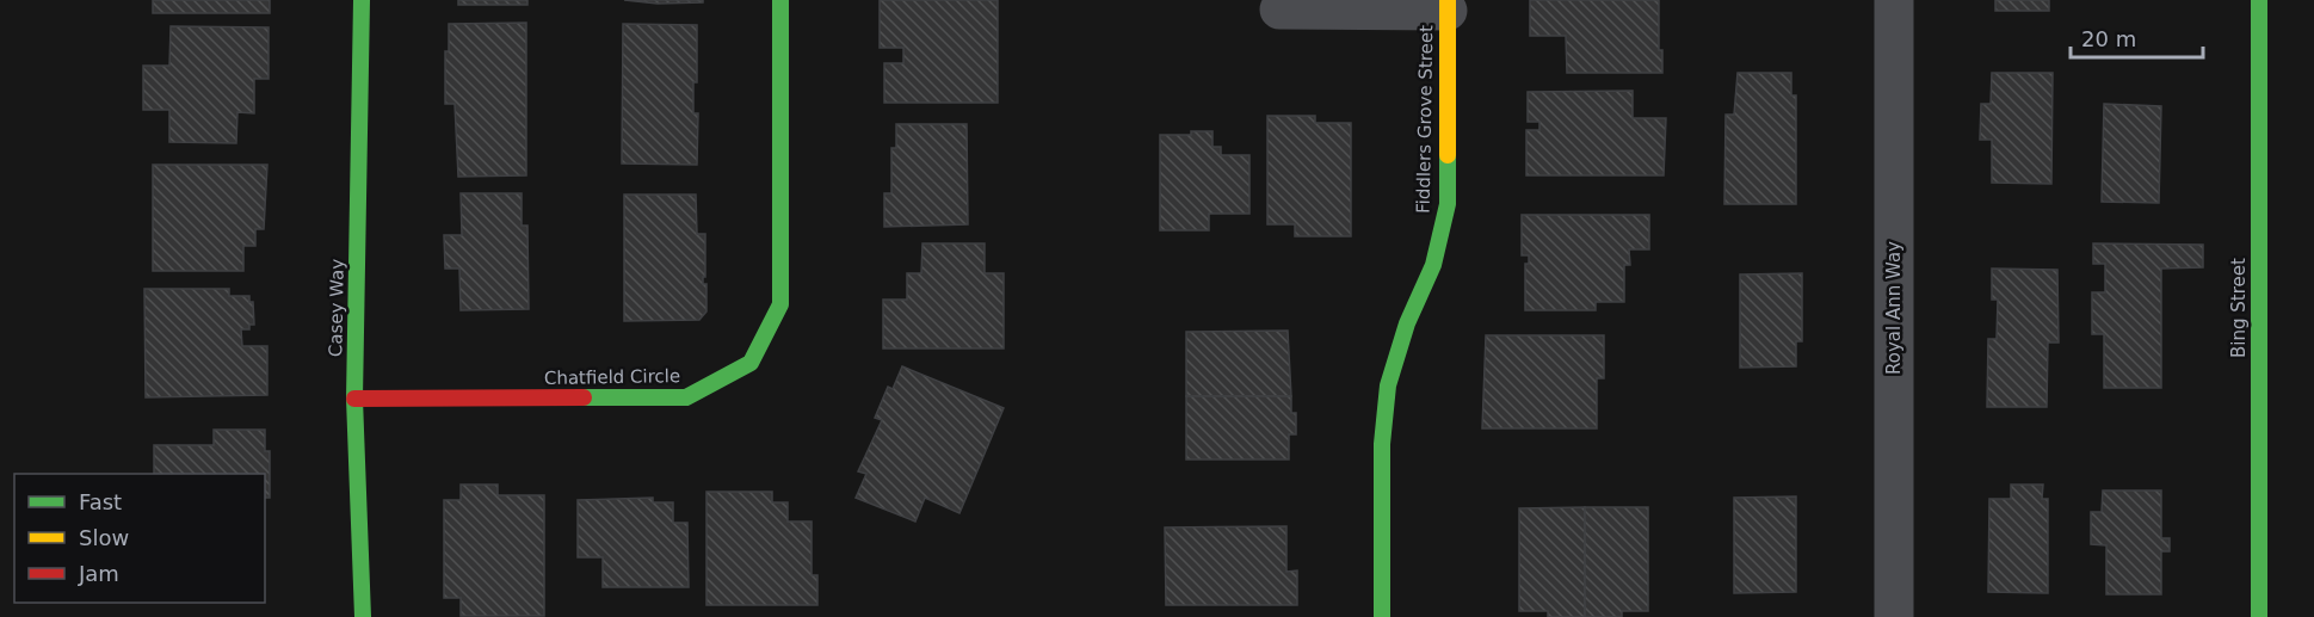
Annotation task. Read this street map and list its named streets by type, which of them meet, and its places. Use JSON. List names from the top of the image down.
{
  "streets": {
    "street": [
      "Fiddlers Grove Street",
      "Casey Way",
      "Royal Ann Way",
      "Bing Street",
      "Chatfield Circle"
    ]
  },
  "crossings": [
    ["Casey Way", "Chatfield Circle"]
  ],
  "legend": ["Fast", "Slow", "Jam"],
  "scale_bar": "20 m"
}
